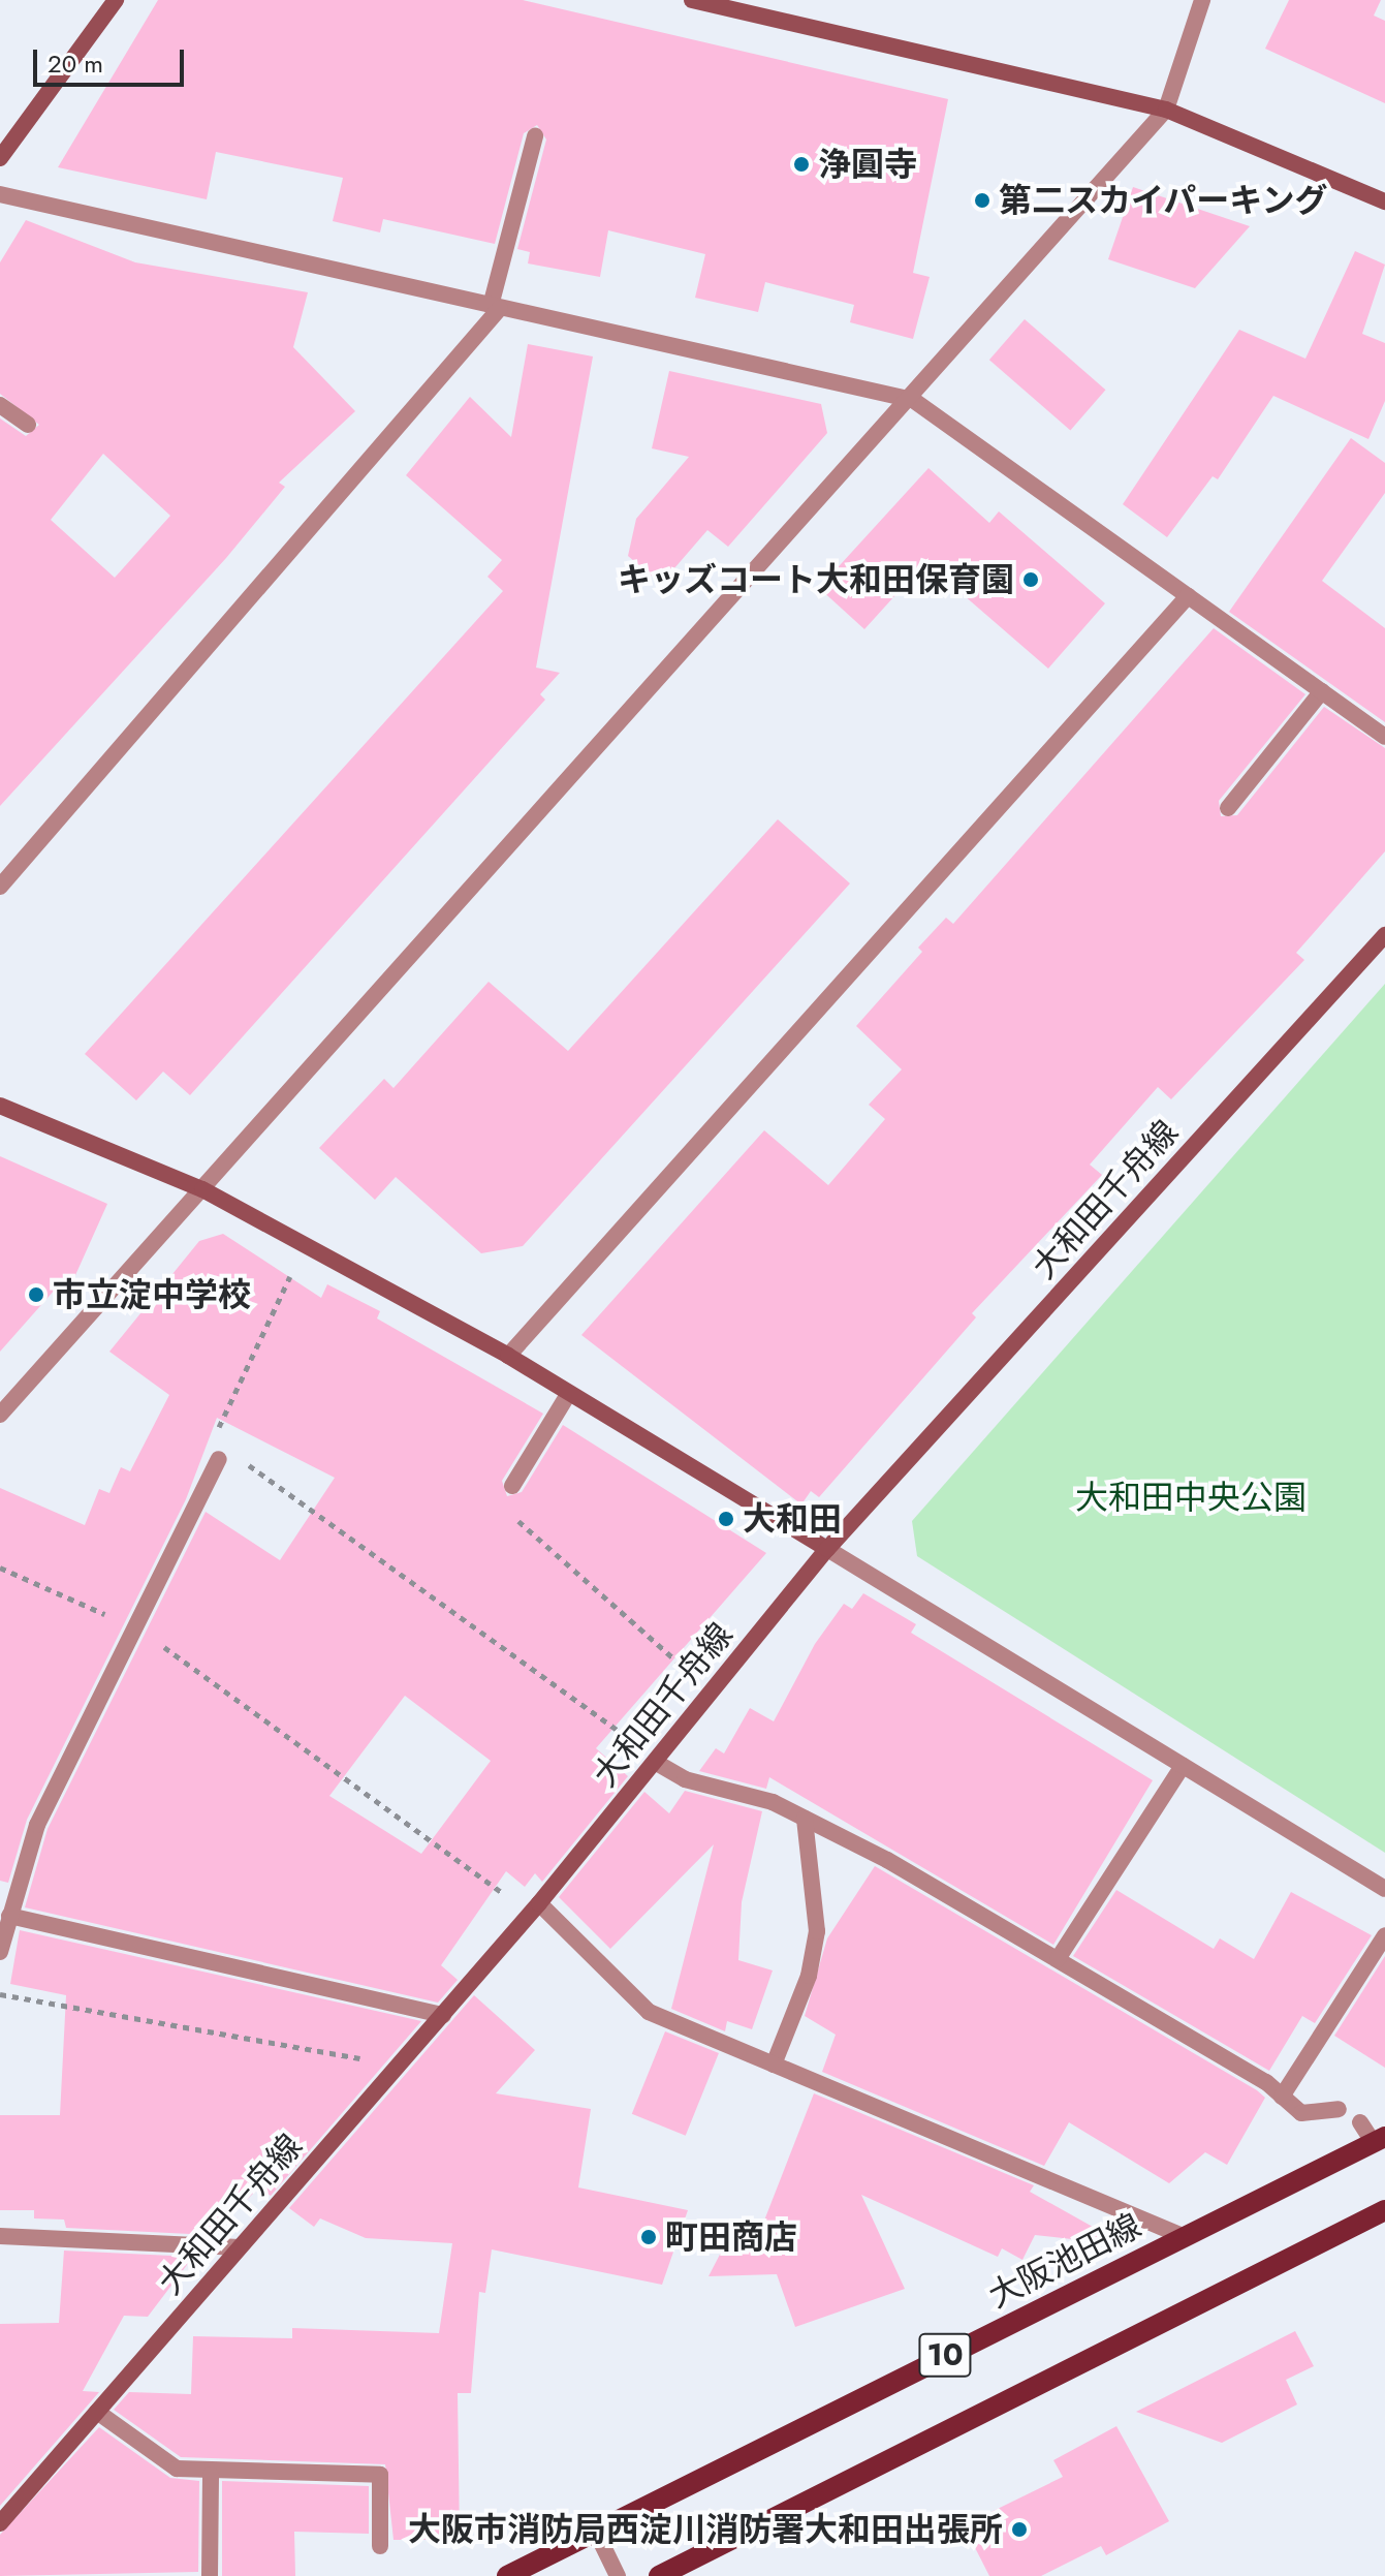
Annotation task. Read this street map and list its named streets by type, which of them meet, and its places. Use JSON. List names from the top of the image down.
{
  "streets": {
    "main road": ["大和田千舟線", "大阪池田線", "10"]
  },
  "parks": ["大和田中央公園"],
  "places": [
    "浄圓寺",
    "第二スカイパーキング",
    "キッズコート大和田保育園",
    "市立淀中学校",
    "大和田",
    "町田商店",
    "大阪市消防局西淀川消防署大和田出張所"
  ],
  "scale_bar": "20 m"
}
